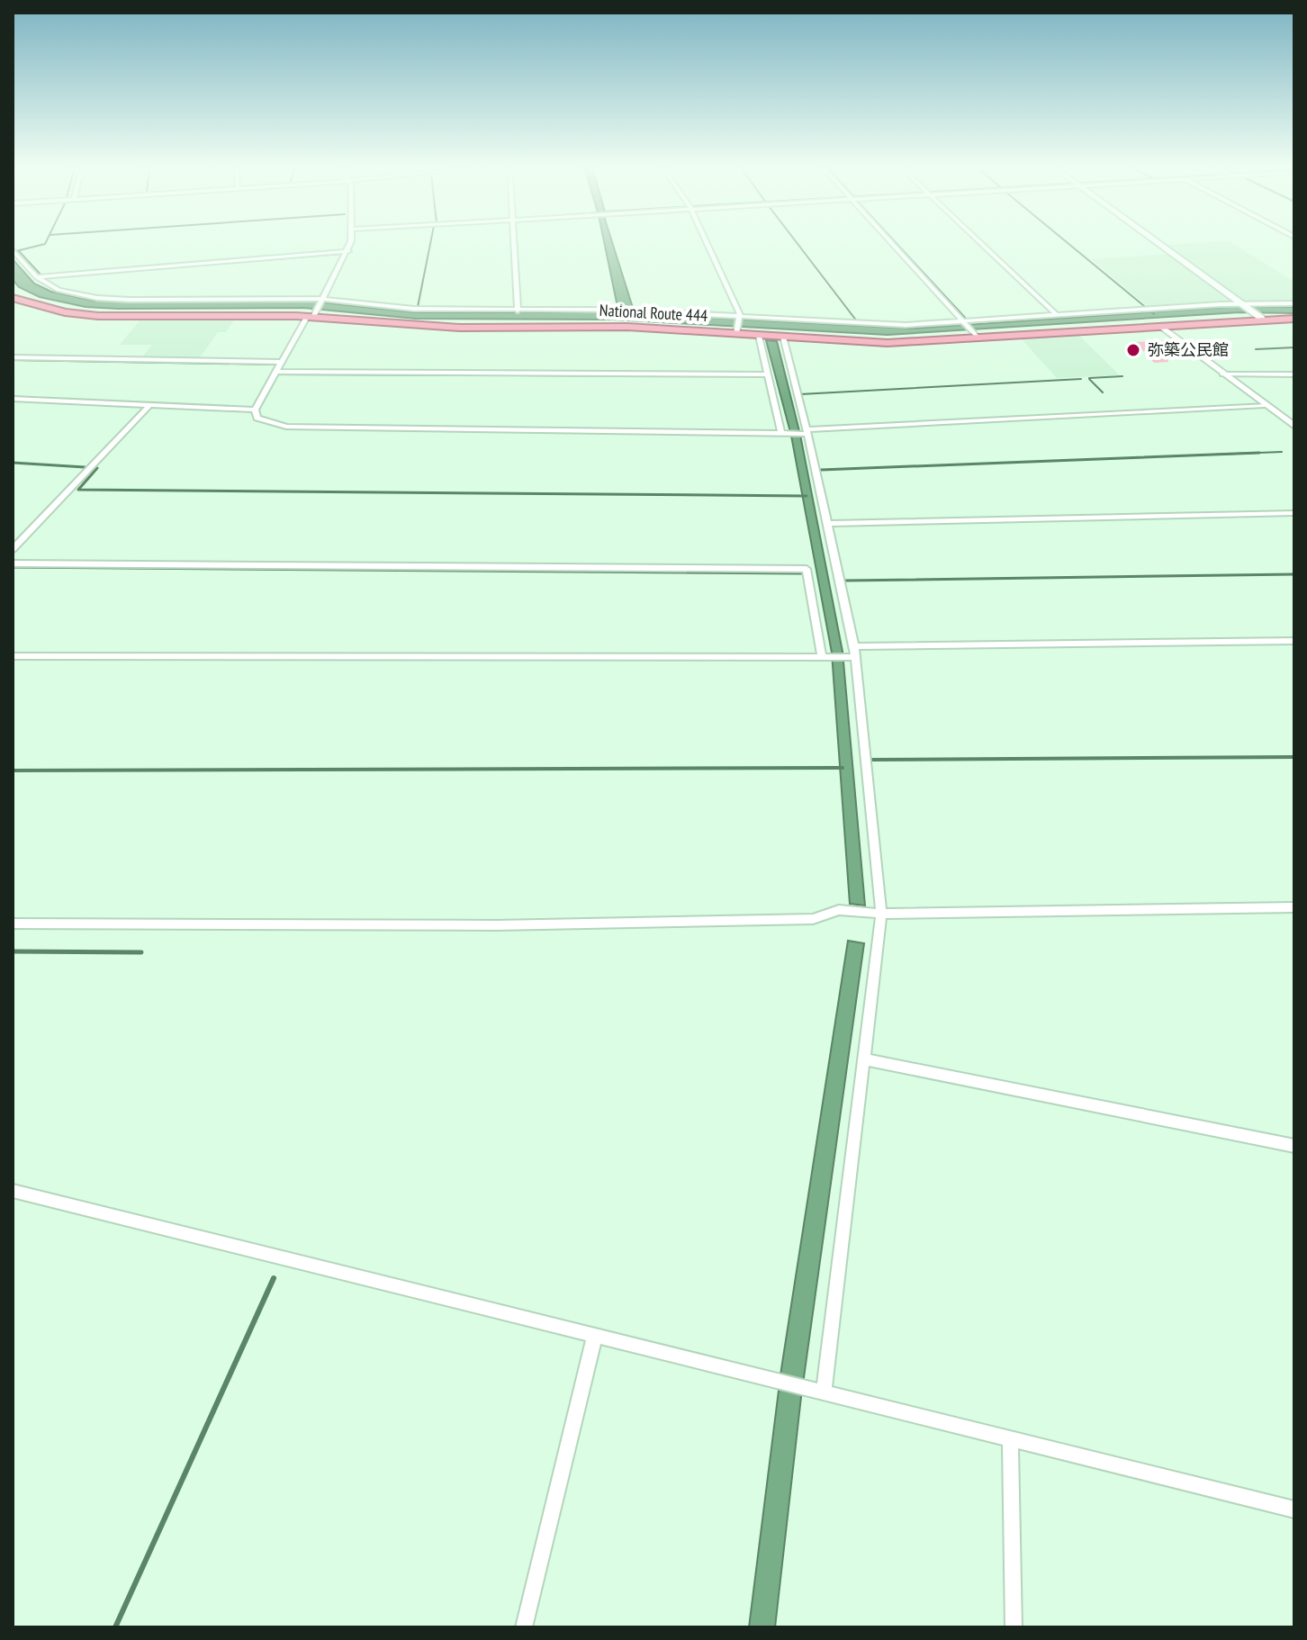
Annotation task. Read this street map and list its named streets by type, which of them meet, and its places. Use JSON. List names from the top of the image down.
{
  "streets": {
    "highway": ["National Route 444"]
  },
  "places": ["弥築公民館"]
}
